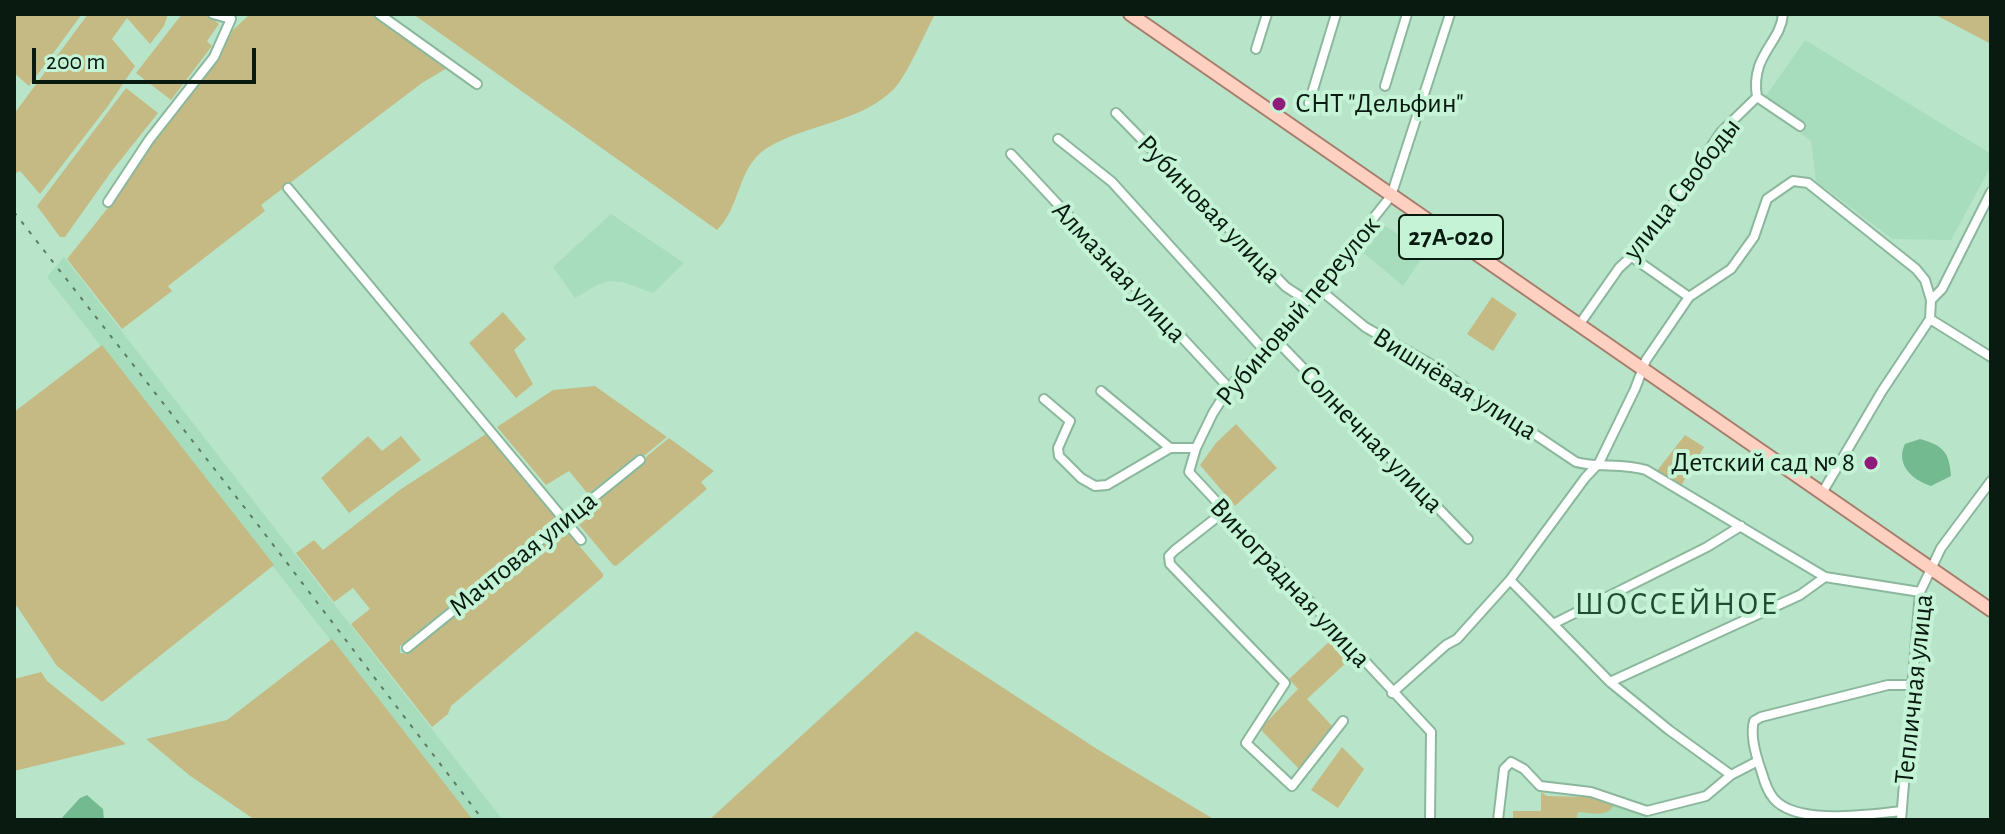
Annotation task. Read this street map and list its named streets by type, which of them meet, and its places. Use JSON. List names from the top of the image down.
{
  "streets": {
    "main road": ["27А-020"],
    "street": [
      "улица Свободы",
      "Рубиновая улица",
      "Алмазная улица",
      "Рубиновый переулок",
      "Вишнёвая улица",
      "Солнечная улица",
      "Мачтовая улица",
      "Виноградная улица",
      "Тепличная улица"
    ]
  },
  "crossings": [
    ["улица Свободы", "27А-020"],
    ["Рубиновая улица", "Рубиновый переулок"],
    ["27А-020", "Рубиновый переулок"],
    ["27А-020", "Тепличная улица"],
    ["Алмазная улица", "Рубиновый переулок"],
    ["Рубиновый переулок", "Вишнёвая улица"],
    ["Рубиновый переулок", "Солнечная улица"],
    ["Рубиновый переулок", "Виноградная улица"]
  ],
  "districts": ["ШОССЕЙНОЕ"],
  "places": ["СНТ \"Дельфин\"", "Детский сад № 8"],
  "scale_bar": "200 m"
}
